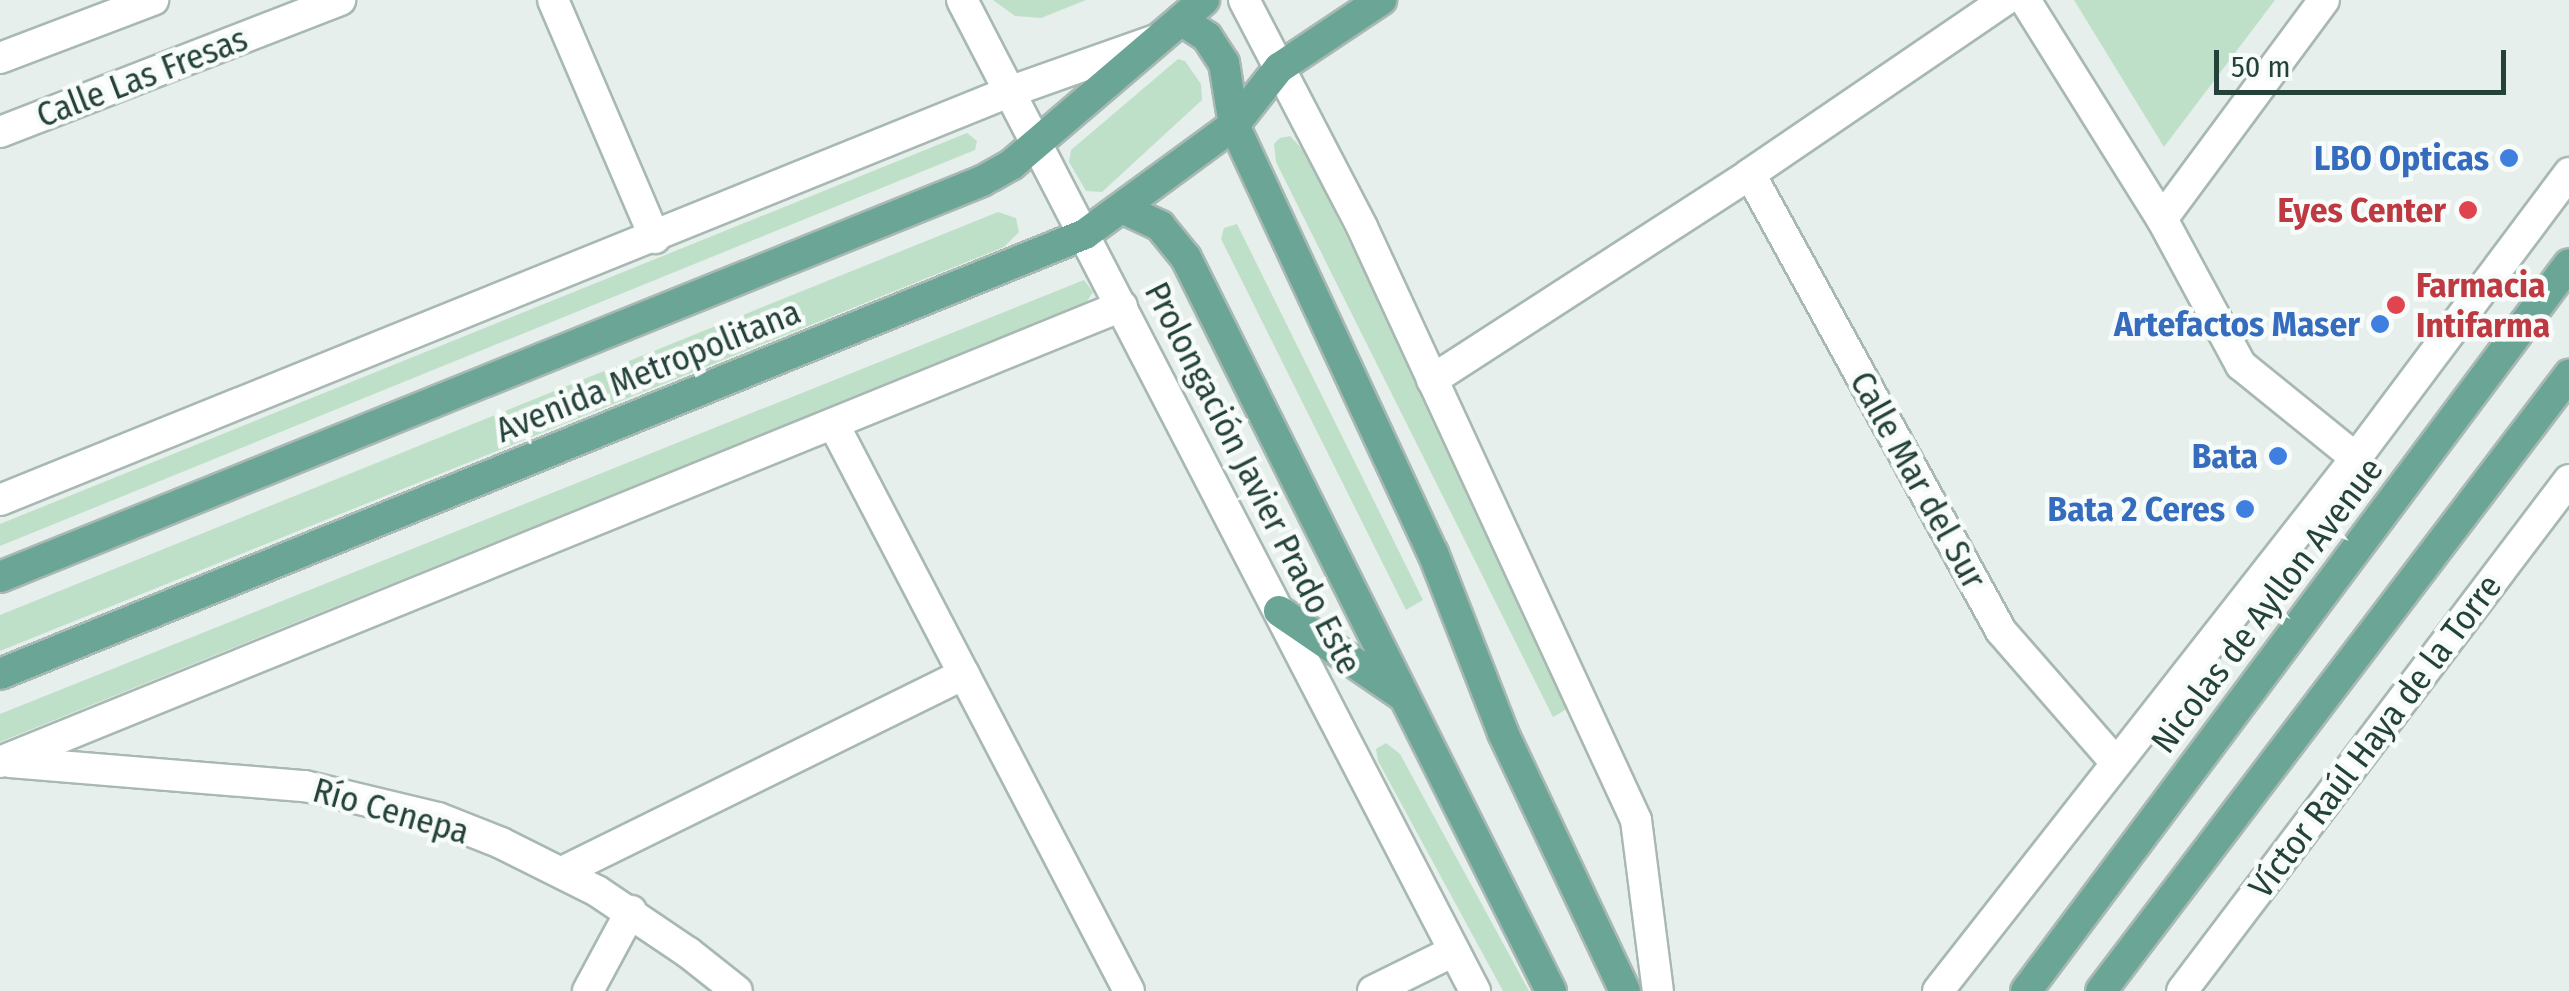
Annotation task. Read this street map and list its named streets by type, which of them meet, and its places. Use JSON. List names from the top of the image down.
{
  "streets": {
    "main road": ["Avenida Metropolitana", "Prolongación Javier Prado Este", "Nicolas de Ayllon Avenue"],
    "street": [
      "Calle Las Fresas",
      "Calle Mar del Sur",
      "Víctor Raúl Haya de la Torre",
      "Río Cenepa"
    ]
  },
  "crossings": [
    ["Avenida Metropolitana", "Prolongación Javier Prado Este"]
  ],
  "places": [
    "LBO Opticas",
    "Eyes Center",
    "Farmacia Intifarma",
    "Artefactos Maser",
    "Bata",
    "Bata 2 Ceres"
  ],
  "scale_bar": "50 m"
}
